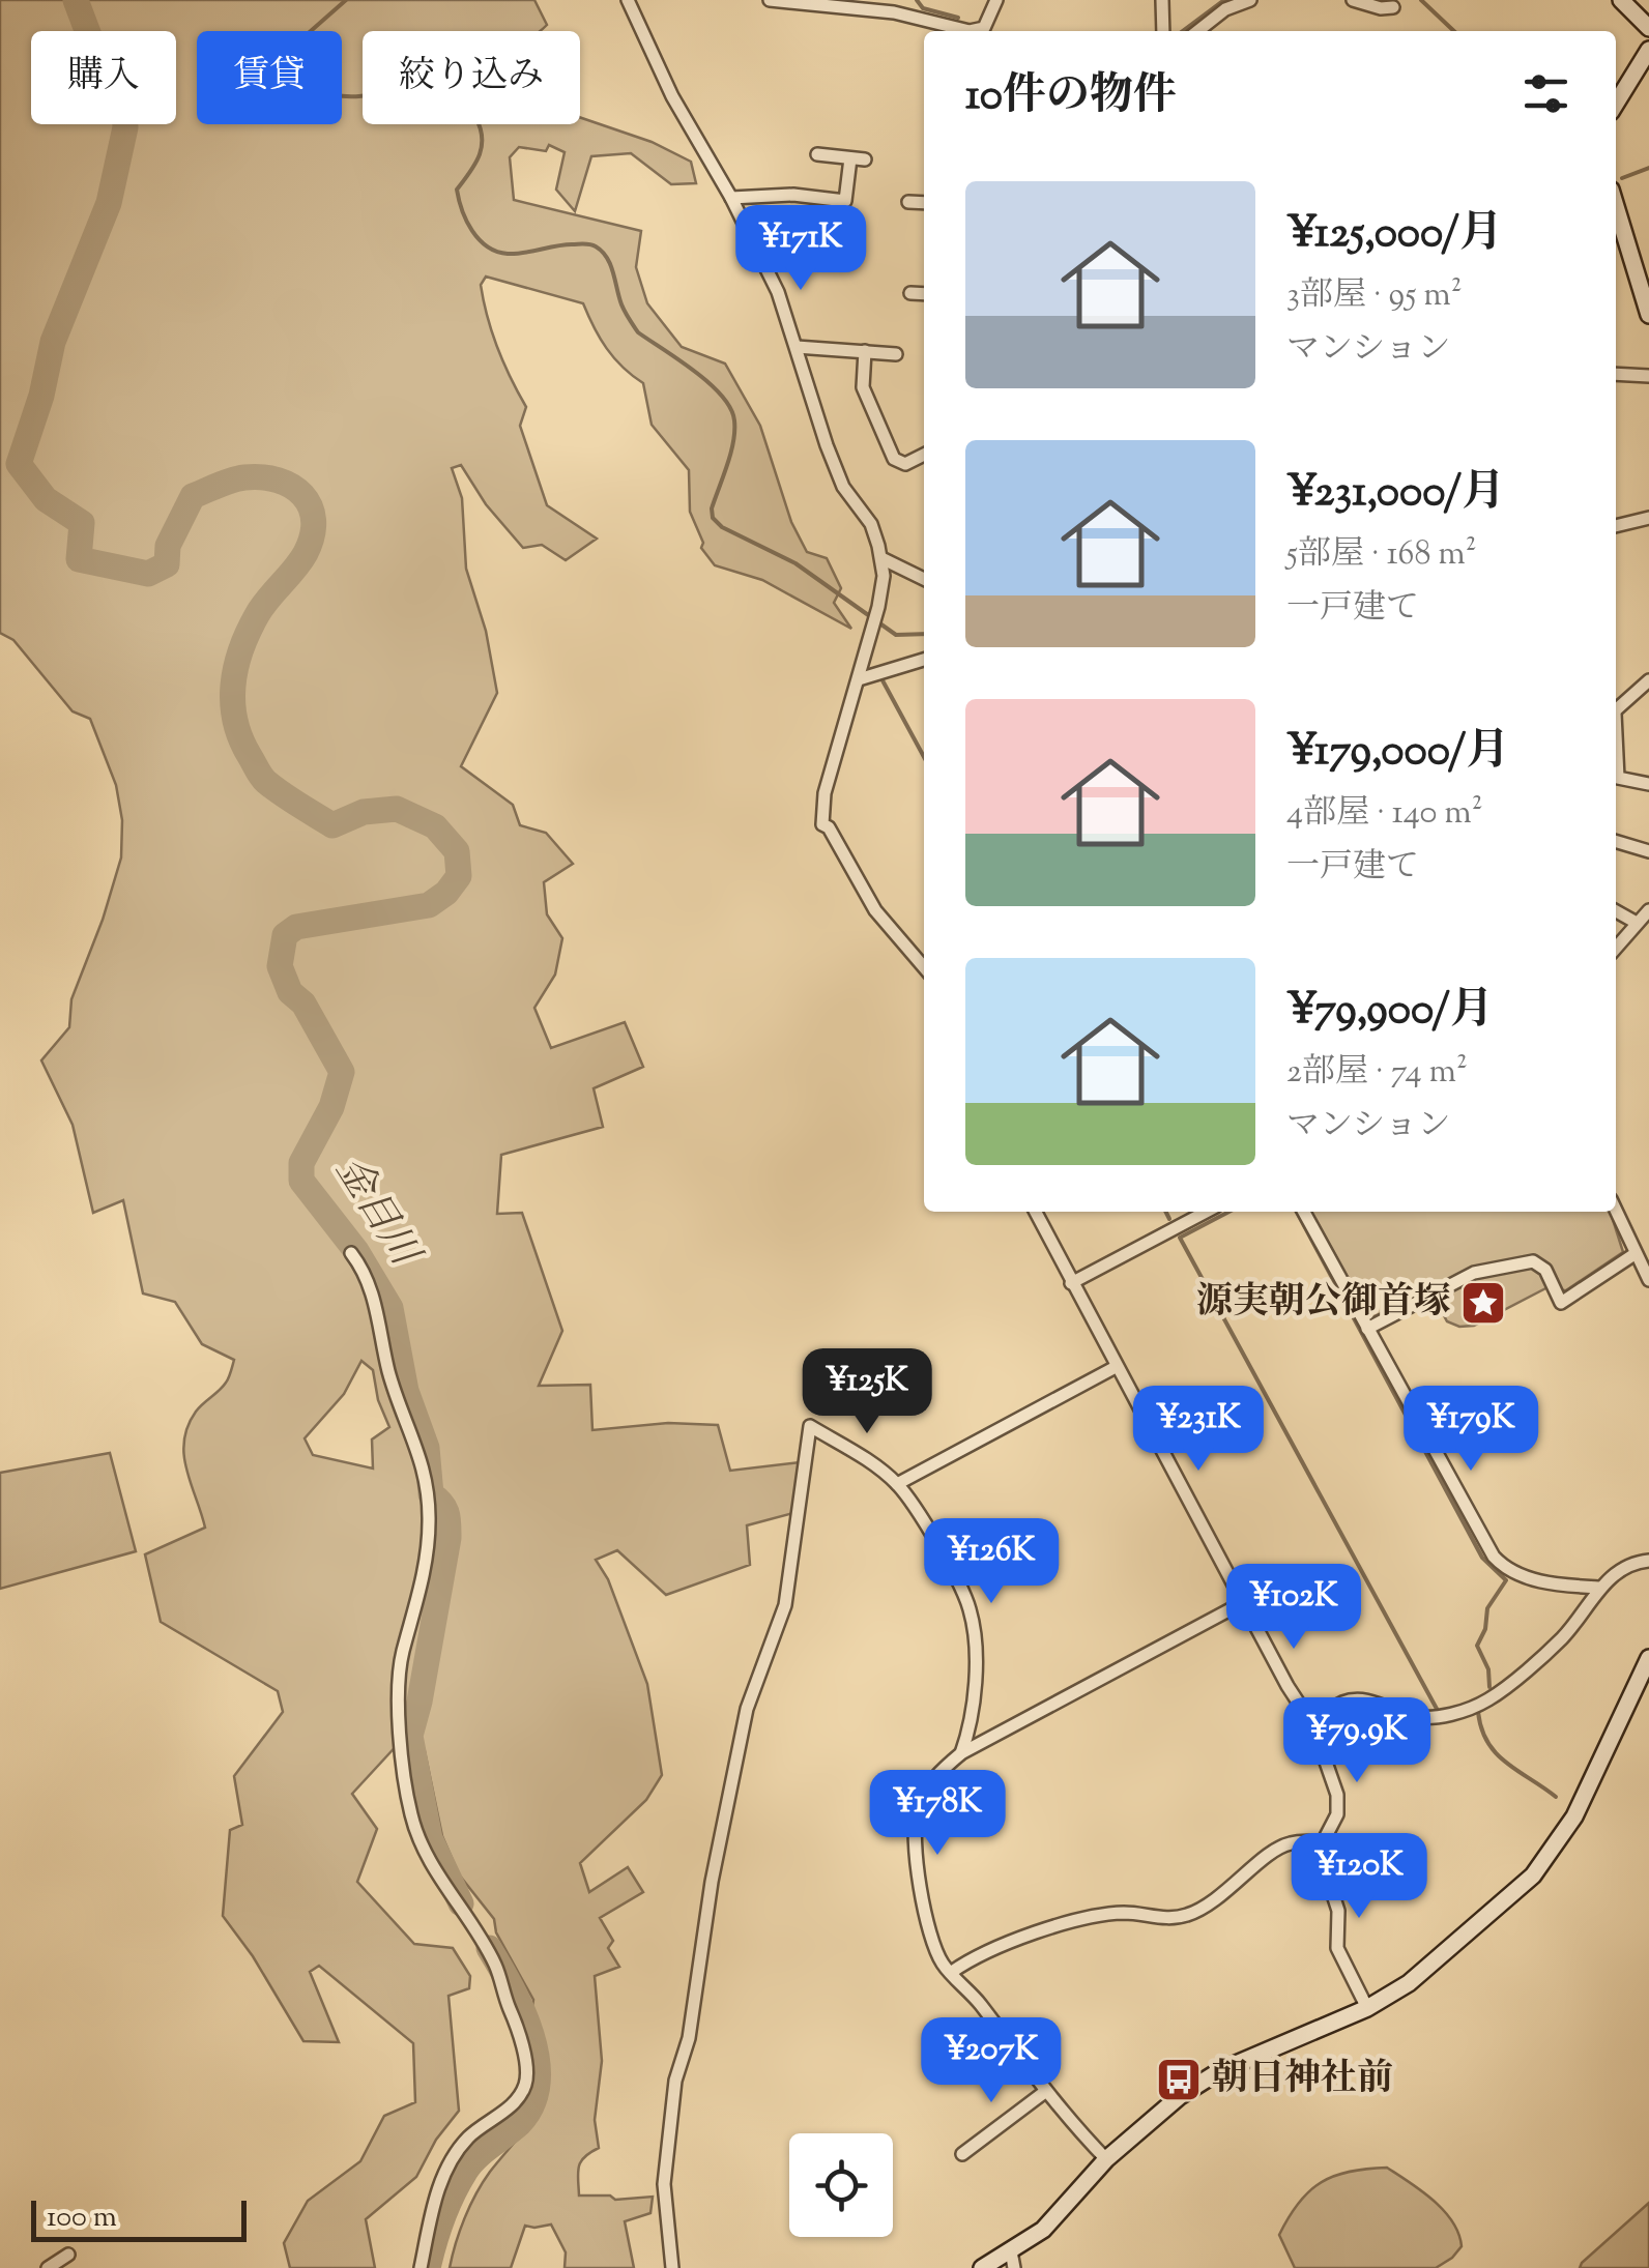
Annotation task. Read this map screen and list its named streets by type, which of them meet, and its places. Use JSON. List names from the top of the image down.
{
  "water": ["金目川"],
  "places": {
    "place": ["源実朝公御首塚"],
    "bus stop": ["朝日神社前"]
  },
  "scale_bar": "100 m",
  "page": {
    "chip": ["購入", "賃貸", "絞り込み"],
    "heading": "10件の物件",
    "list": [
      {
        "name": "¥125,000/月",
        "note": "3部屋 · 95 m² · マンション"
      },
      {
        "name": "¥231,000/月",
        "note": "5部屋 · 168 m² · 一戸建て"
      },
      {
        "name": "¥179,000/月",
        "note": "4部屋 · 140 m² · 一戸建て"
      },
      {
        "name": "¥79,900/月",
        "note": "2部屋 · 74 m² · マンション"
      }
    ],
    "price": [
      "¥171K",
      "¥125K",
      "¥231K",
      "¥179K",
      "¥126K",
      "¥102K",
      "¥79.9K",
      "¥178K",
      "¥120K",
      "¥207K"
    ],
    "scale": "100 m"
  }
}
